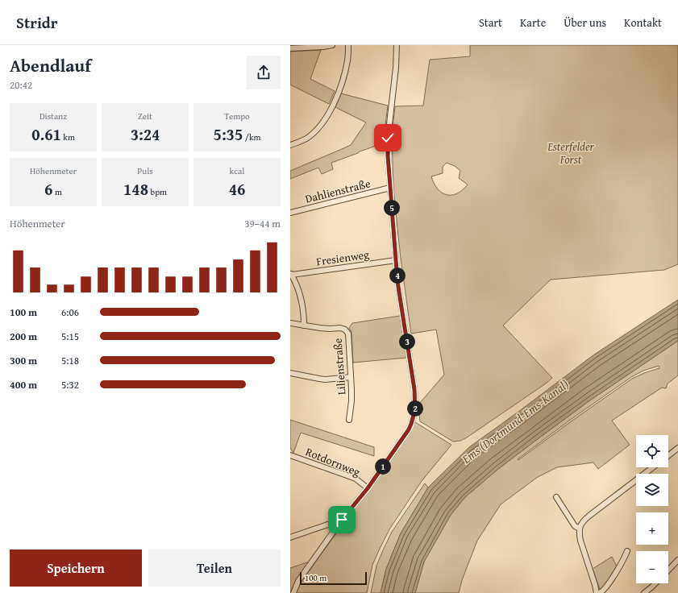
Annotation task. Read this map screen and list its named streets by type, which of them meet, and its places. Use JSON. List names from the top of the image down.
{
  "streets": {
    "street": [
      "Dahlienstraße",
      "Fresienweg",
      "Lilienstraße",
      "Rotdornweg"
    ]
  },
  "water": ["Ems (Dortmund-Ems-Kanal)"],
  "parks": ["Esterfelder Forst"],
  "scale_bar": "100 m",
  "page": {
    "header": "Stridr",
    "nav": [
      "Start",
      "Karte",
      "Über uns",
      "Kontakt"
    ],
    "heading": ["Abendlauf", "20:42"],
    "stats": [
      ["Distanz", "0.61 km"],
      ["Zeit", "3:24"],
      ["Tempo", "5:35 /km"],
      ["Höhenmeter", "6 m"],
      ["Puls", "148 bpm"],
      ["kcal", "46"]
    ],
    "pins": [
      "5",
      "4",
      "3",
      "2",
      "1"
    ],
    "chart": ["Höhenmeter", "39–44 m"],
    "list": [
      {
        "name": "100 m",
        "note": "6:06"
      },
      {
        "name": "200 m",
        "note": "5:15"
      },
      {
        "name": "300 m",
        "note": "5:18"
      },
      {
        "name": "400 m",
        "note": "5:32"
      }
    ],
    "map_buttons": ["+", "−"],
    "buttons": ["Speichern", "Teilen"],
    "scale": "100 m"
  }
}
